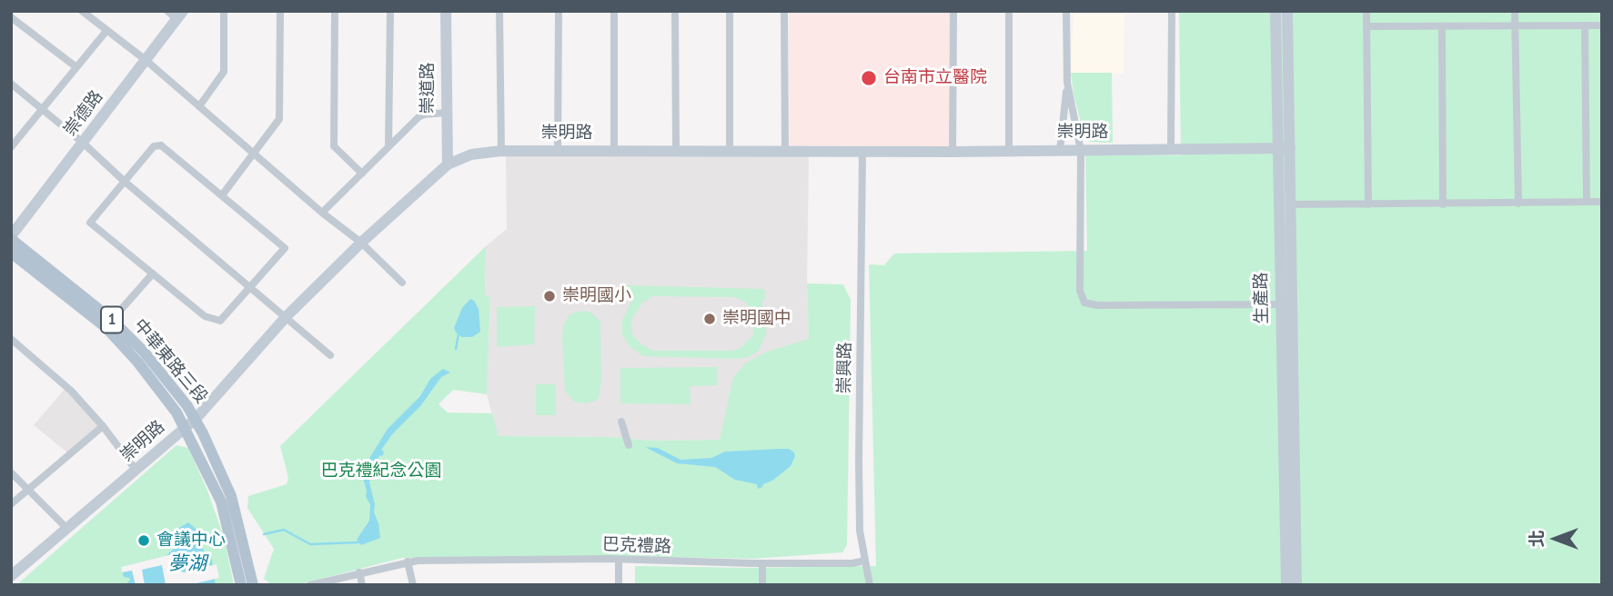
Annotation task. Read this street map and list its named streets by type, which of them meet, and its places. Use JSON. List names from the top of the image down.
{
  "streets": {
    "main road": ["1", "中華東路三段"],
    "street": [
      "崇道路",
      "崇德路",
      "崇明路",
      "生產路",
      "崇興路",
      "巴克禮路"
    ]
  },
  "crossings": [
    ["崇道路", "崇明路"],
    ["崇德路", "中華東路三段"],
    ["崇明路", "生產路"],
    ["崇明路", "中華東路三段"],
    ["崇明路", "崇興路"],
    ["崇興路", "巴克禮路"]
  ],
  "water": ["夢湖"],
  "parks": ["巴克禮紀念公園"],
  "places": [
    "台南市立醫院",
    "崇明國小",
    "崇明國中",
    "會議中心"
  ],
  "north": "left"
}
